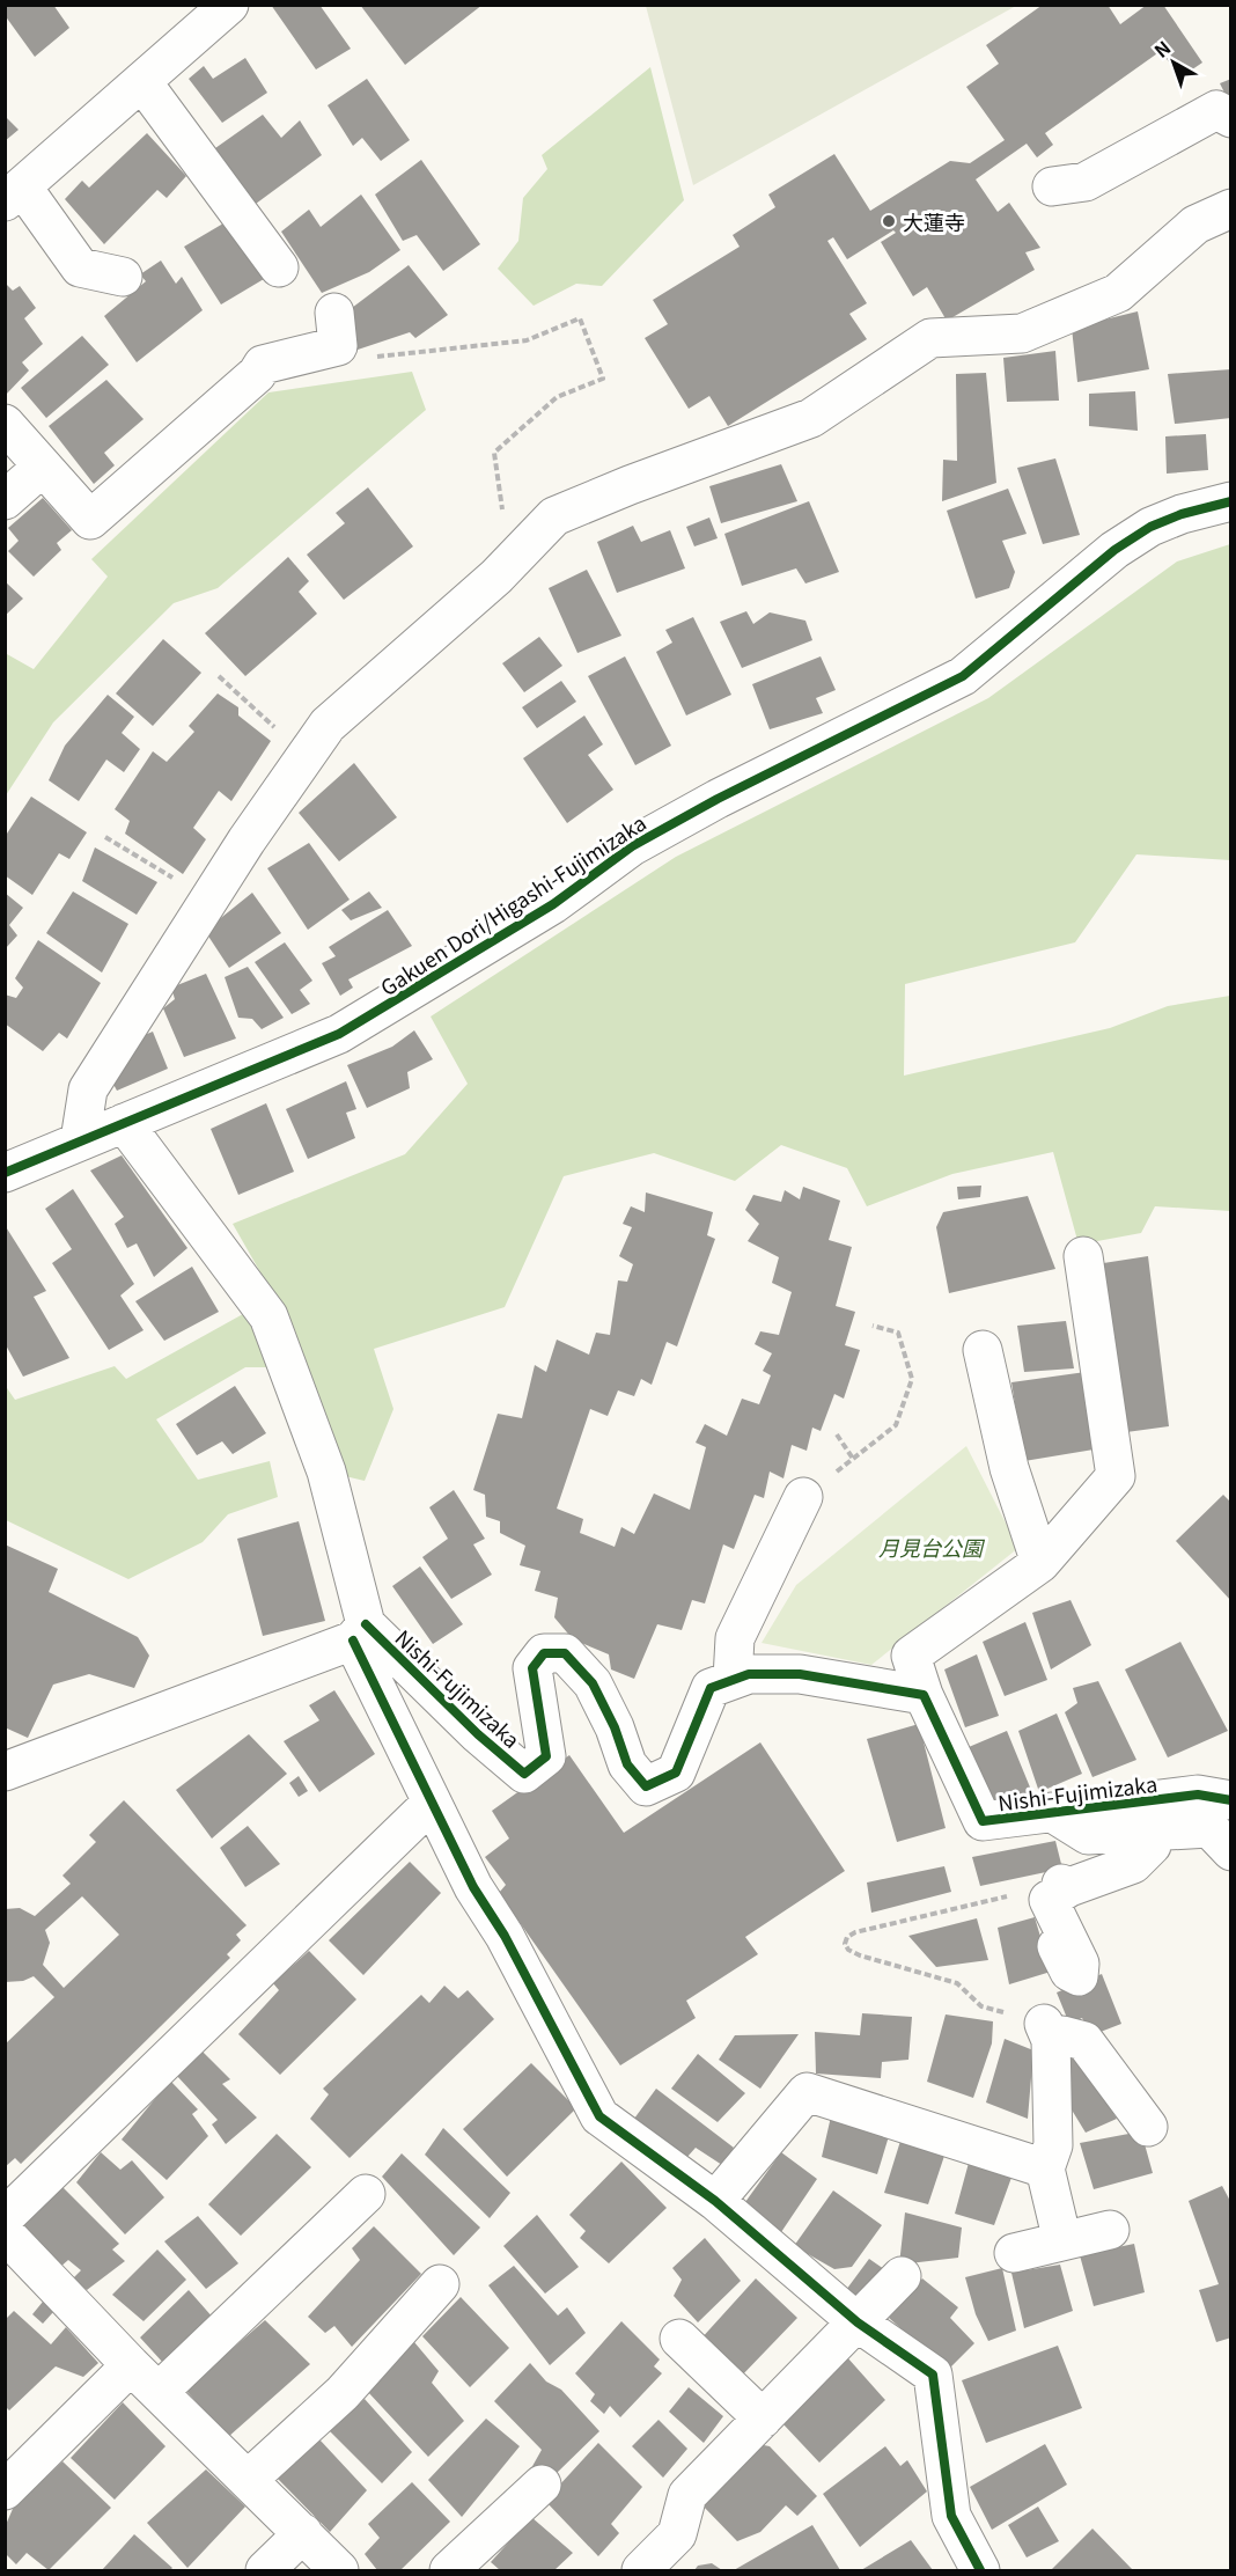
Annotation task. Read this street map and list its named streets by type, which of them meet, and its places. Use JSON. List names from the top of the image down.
{
  "streets": {
    "street": ["Gakuen Dori/Higashi-Fujimizaka", "Nishi-Fujimizaka"]
  },
  "parks": ["月見台公園"],
  "places": ["大蓮寺"],
  "north": "top left"
}
